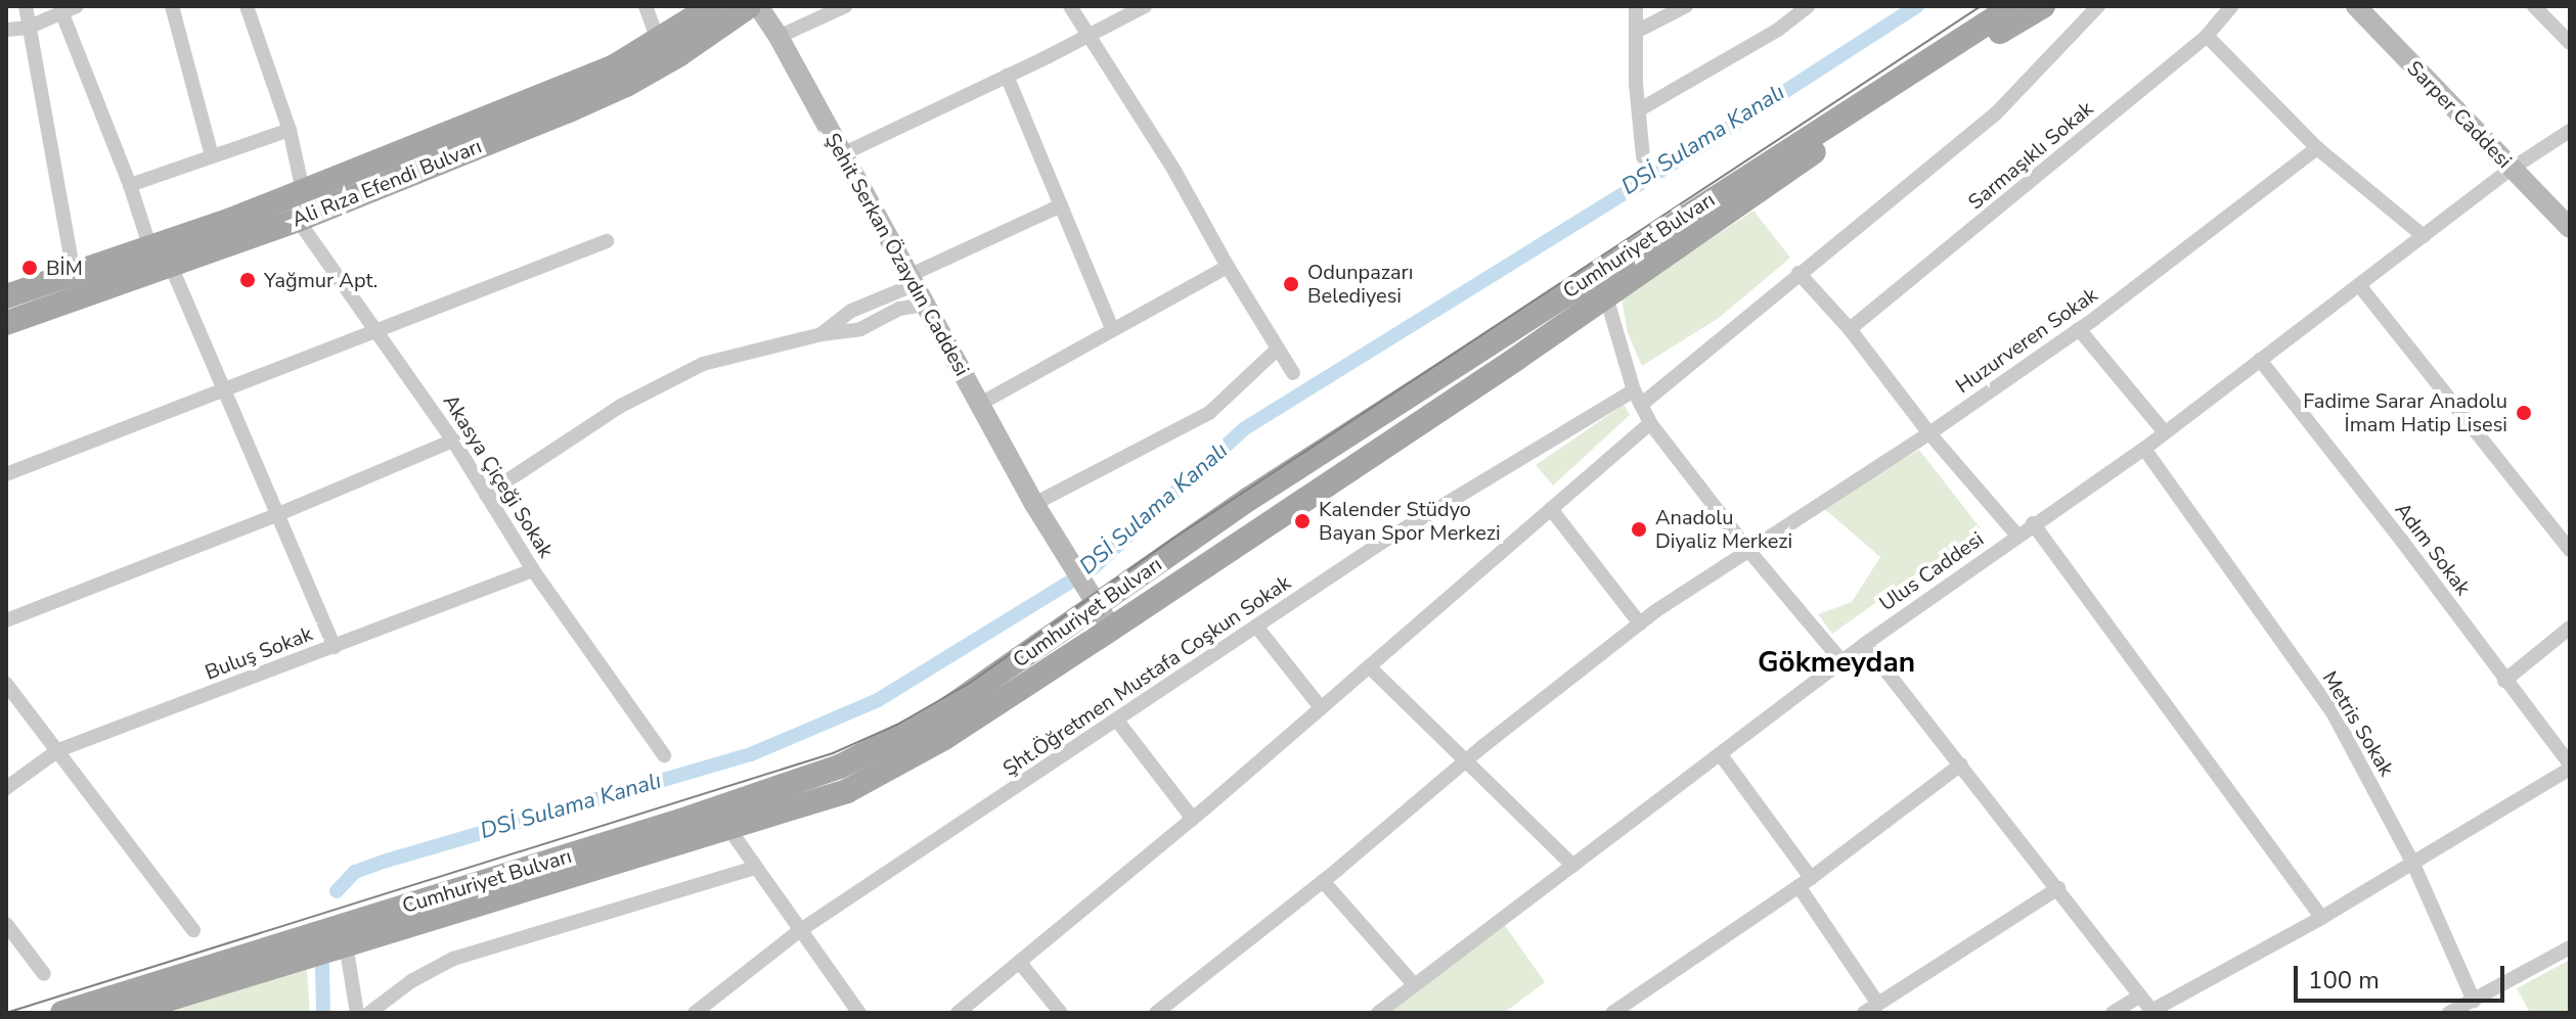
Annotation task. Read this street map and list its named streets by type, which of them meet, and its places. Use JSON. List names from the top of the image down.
{
  "streets": {
    "main road": [
      "Sarper Caddesi",
      "Ali Rıza Efendi Bulvarı",
      "Cumhuriyet Bulvarı",
      "Şehit Serkan Özaydın Caddesi"
    ],
    "street": [
      "Sarmaşıklı Sokak",
      "Huzurveren Sokak",
      "Akasya Çiçeği Sokak",
      "Adım Sokak",
      "Ulus Caddesi",
      "Buluş Sokak",
      "Şht.Öğretmen Mustafa Coşkun Sokak",
      "Metris Sokak"
    ]
  },
  "crossings": [
    ["Sarper Caddesi", "Ulus Caddesi"],
    ["Ali Rıza Efendi Bulvarı", "Akasya Çiçeği Sokak"],
    ["Cumhuriyet Bulvarı", "Şehit Serkan Özaydın Caddesi"],
    ["Akasya Çiçeği Sokak", "Buluş Sokak"],
    ["Adım Sokak", "Ulus Caddesi"],
    ["Ulus Caddesi", "Metris Sokak"]
  ],
  "districts": ["Gökmeydan"],
  "water": ["DSİ Sulama Kanalı"],
  "places": [
    "BİM",
    "Yağmur Apt.",
    "Odunpazarı Belediyesi",
    "Fadime Sarar Anadolu İmam Hatip Lisesi",
    "Kalender Stüdyo Bayan Spor Merkezi",
    "Anadolu Diyaliz Merkezi"
  ],
  "scale_bar": "100 m"
}
